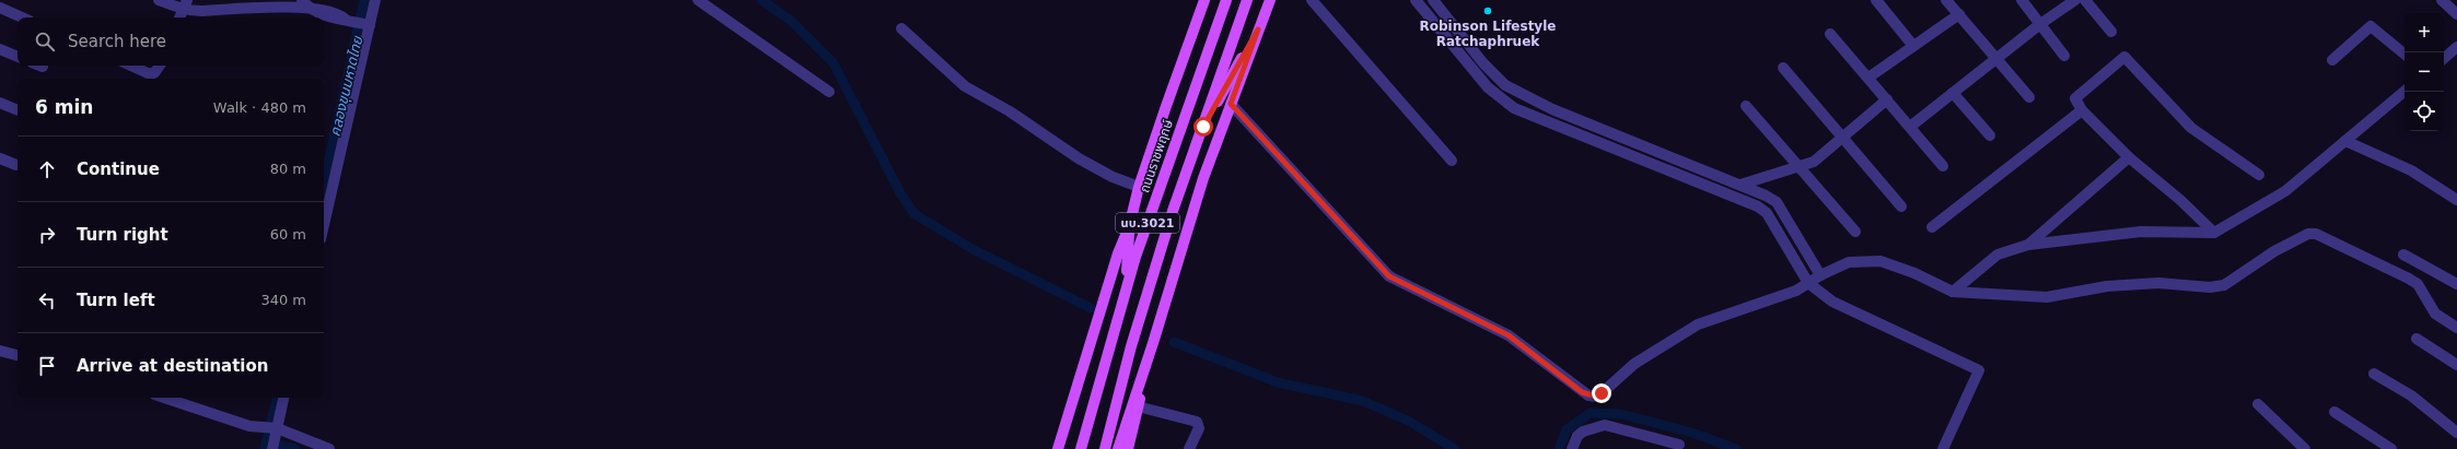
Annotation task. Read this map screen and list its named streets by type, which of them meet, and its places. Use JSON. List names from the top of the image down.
{
  "streets": {
    "main road": ["ถนนราชพฤกษ์", "นบ.3021"]
  },
  "water": ["คลองขุนมหาดไทย"],
  "places": ["Robinson Lifestyle Ratchaphruek"],
  "page": {
    "map_buttons": ["+", "−"],
    "search": "Search here",
    "heading": ["6 min", "Walk · 480 m"],
    "list": [
      ["Continue", "80 m"],
      ["Turn right", "60 m"],
      ["Turn left", "340 m"],
      "Arrive at destination"
    ]
  }
}
